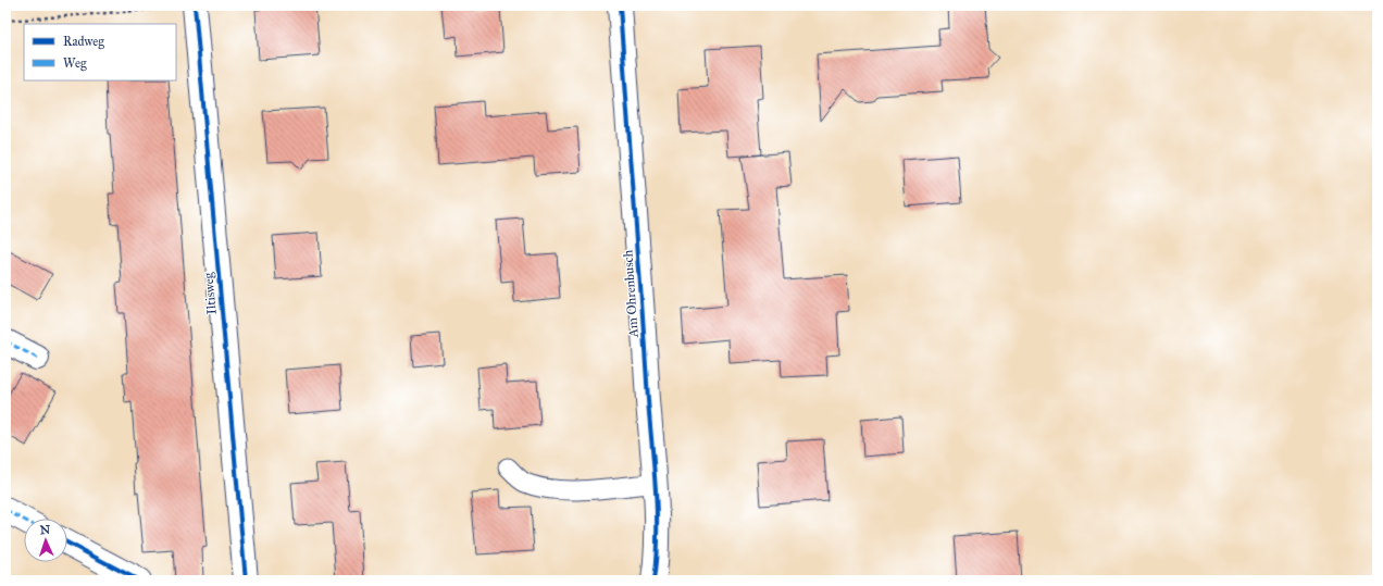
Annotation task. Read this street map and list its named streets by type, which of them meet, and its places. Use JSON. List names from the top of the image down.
{
  "streets": {
    "street": ["Iltisweg", "Am Ohrenbusch"]
  },
  "legend": ["Radweg", "Weg"],
  "north": "top"
}
